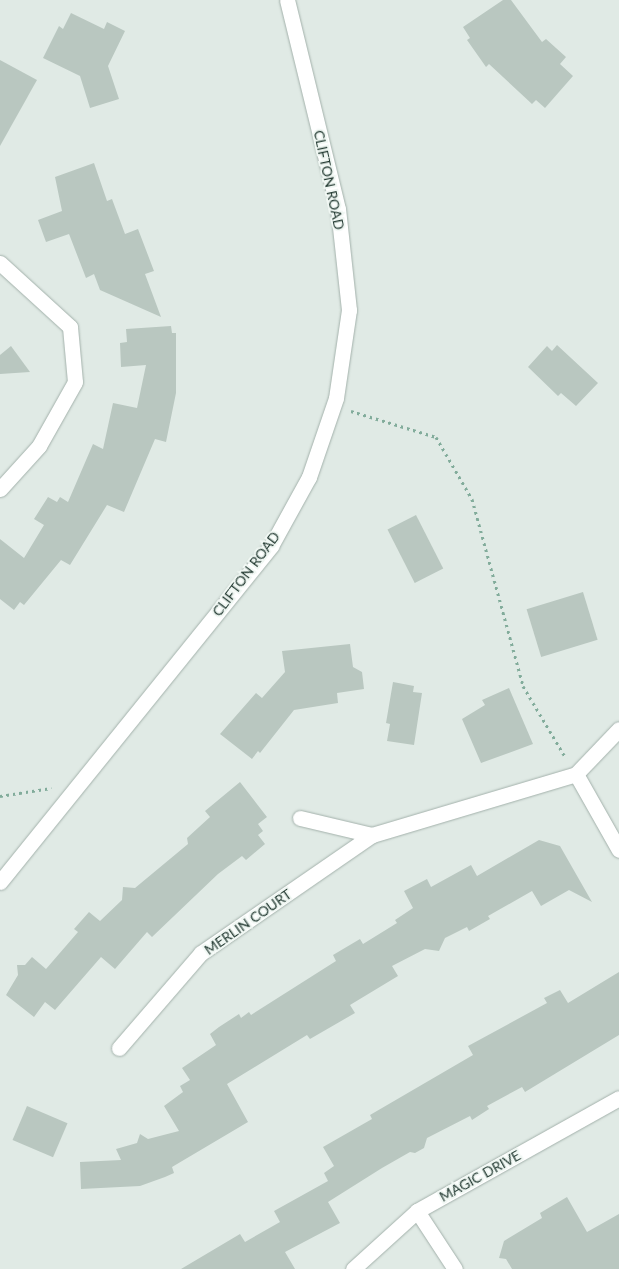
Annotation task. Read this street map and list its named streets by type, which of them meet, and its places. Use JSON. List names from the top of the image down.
{
  "streets": {
    "street": ["CLIFTON ROAD", "MERLIN COURT", "MAGIC DRIVE"]
  }
}
